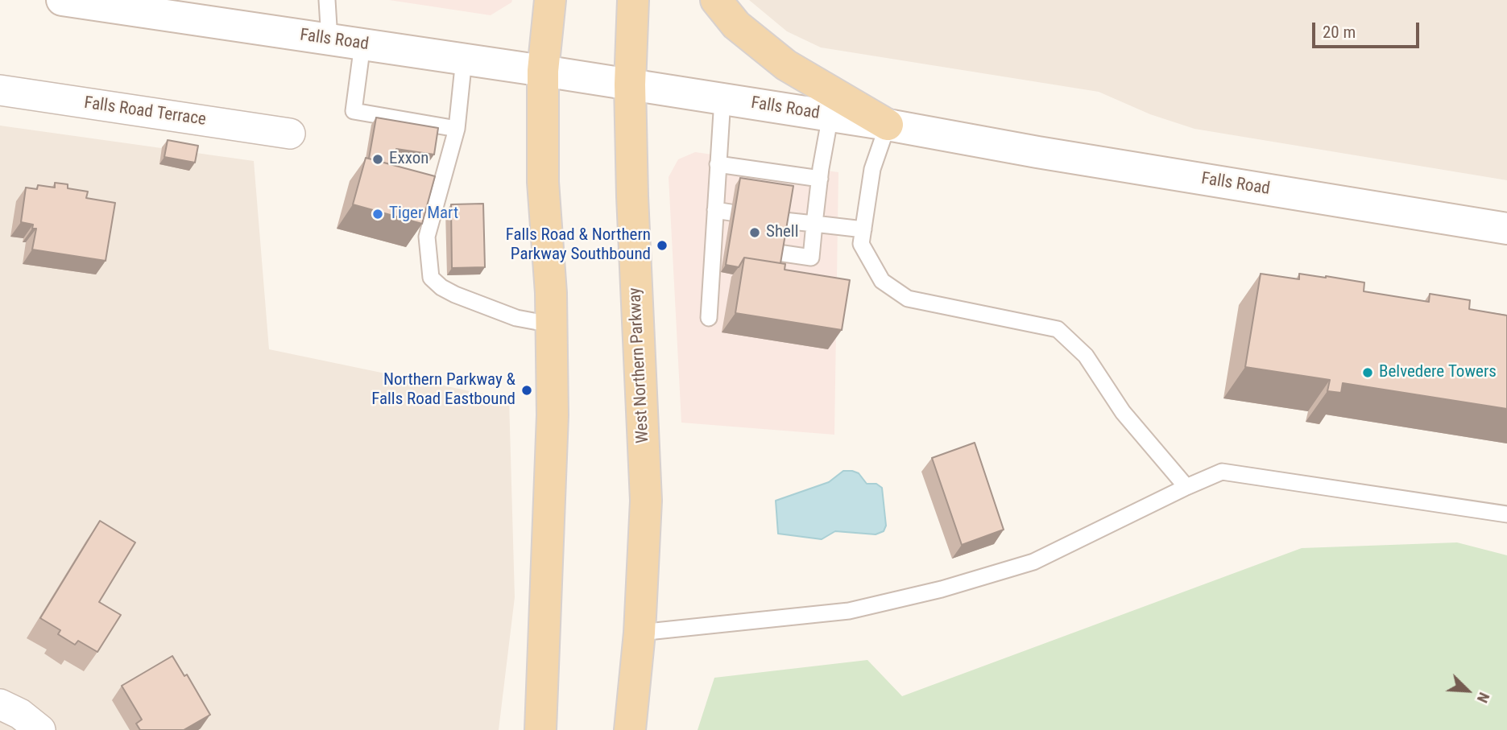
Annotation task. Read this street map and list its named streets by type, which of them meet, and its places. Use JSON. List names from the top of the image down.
{
  "streets": {
    "main road": ["Falls Road", "West Northern Parkway"],
    "street": ["Falls Road Terrace"]
  },
  "crossings": [
    ["Falls Road", "West Northern Parkway"]
  ],
  "places": [
    "Exxon",
    "Tiger Mart",
    "Shell",
    "Falls Road & Northern Parkway Southbound",
    "Belvedere Towers",
    "Northern Parkway & Falls Road Eastbound"
  ],
  "scale_bar": "20 m",
  "north": "bottom right"
}
